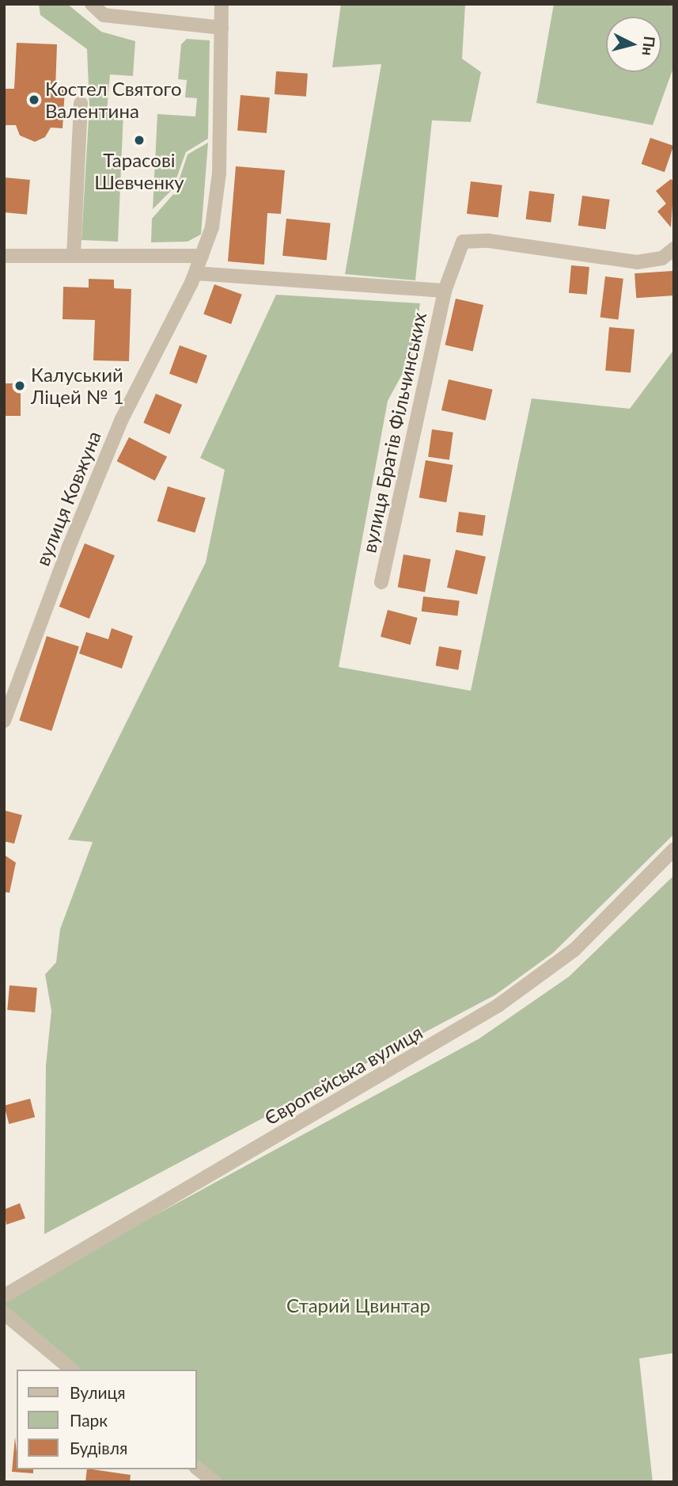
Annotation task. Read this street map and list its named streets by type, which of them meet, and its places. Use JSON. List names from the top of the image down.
{
  "streets": {
    "street": ["вулиця Братів Фільчинських", "вулиця Ковжуна", "Європейська вулиця"]
  },
  "crossings": [
    ["вулиця Братів Фільчинських", "вулиця Ковжуна"]
  ],
  "parks": ["Старий Цвинтар"],
  "places": ["Костел Святого Валентина", "Тарасові Шевченку", "Калуський Ліцей № 1"],
  "legend": ["Вулиця", "Парк", "Будівля"],
  "north": "right"
}
